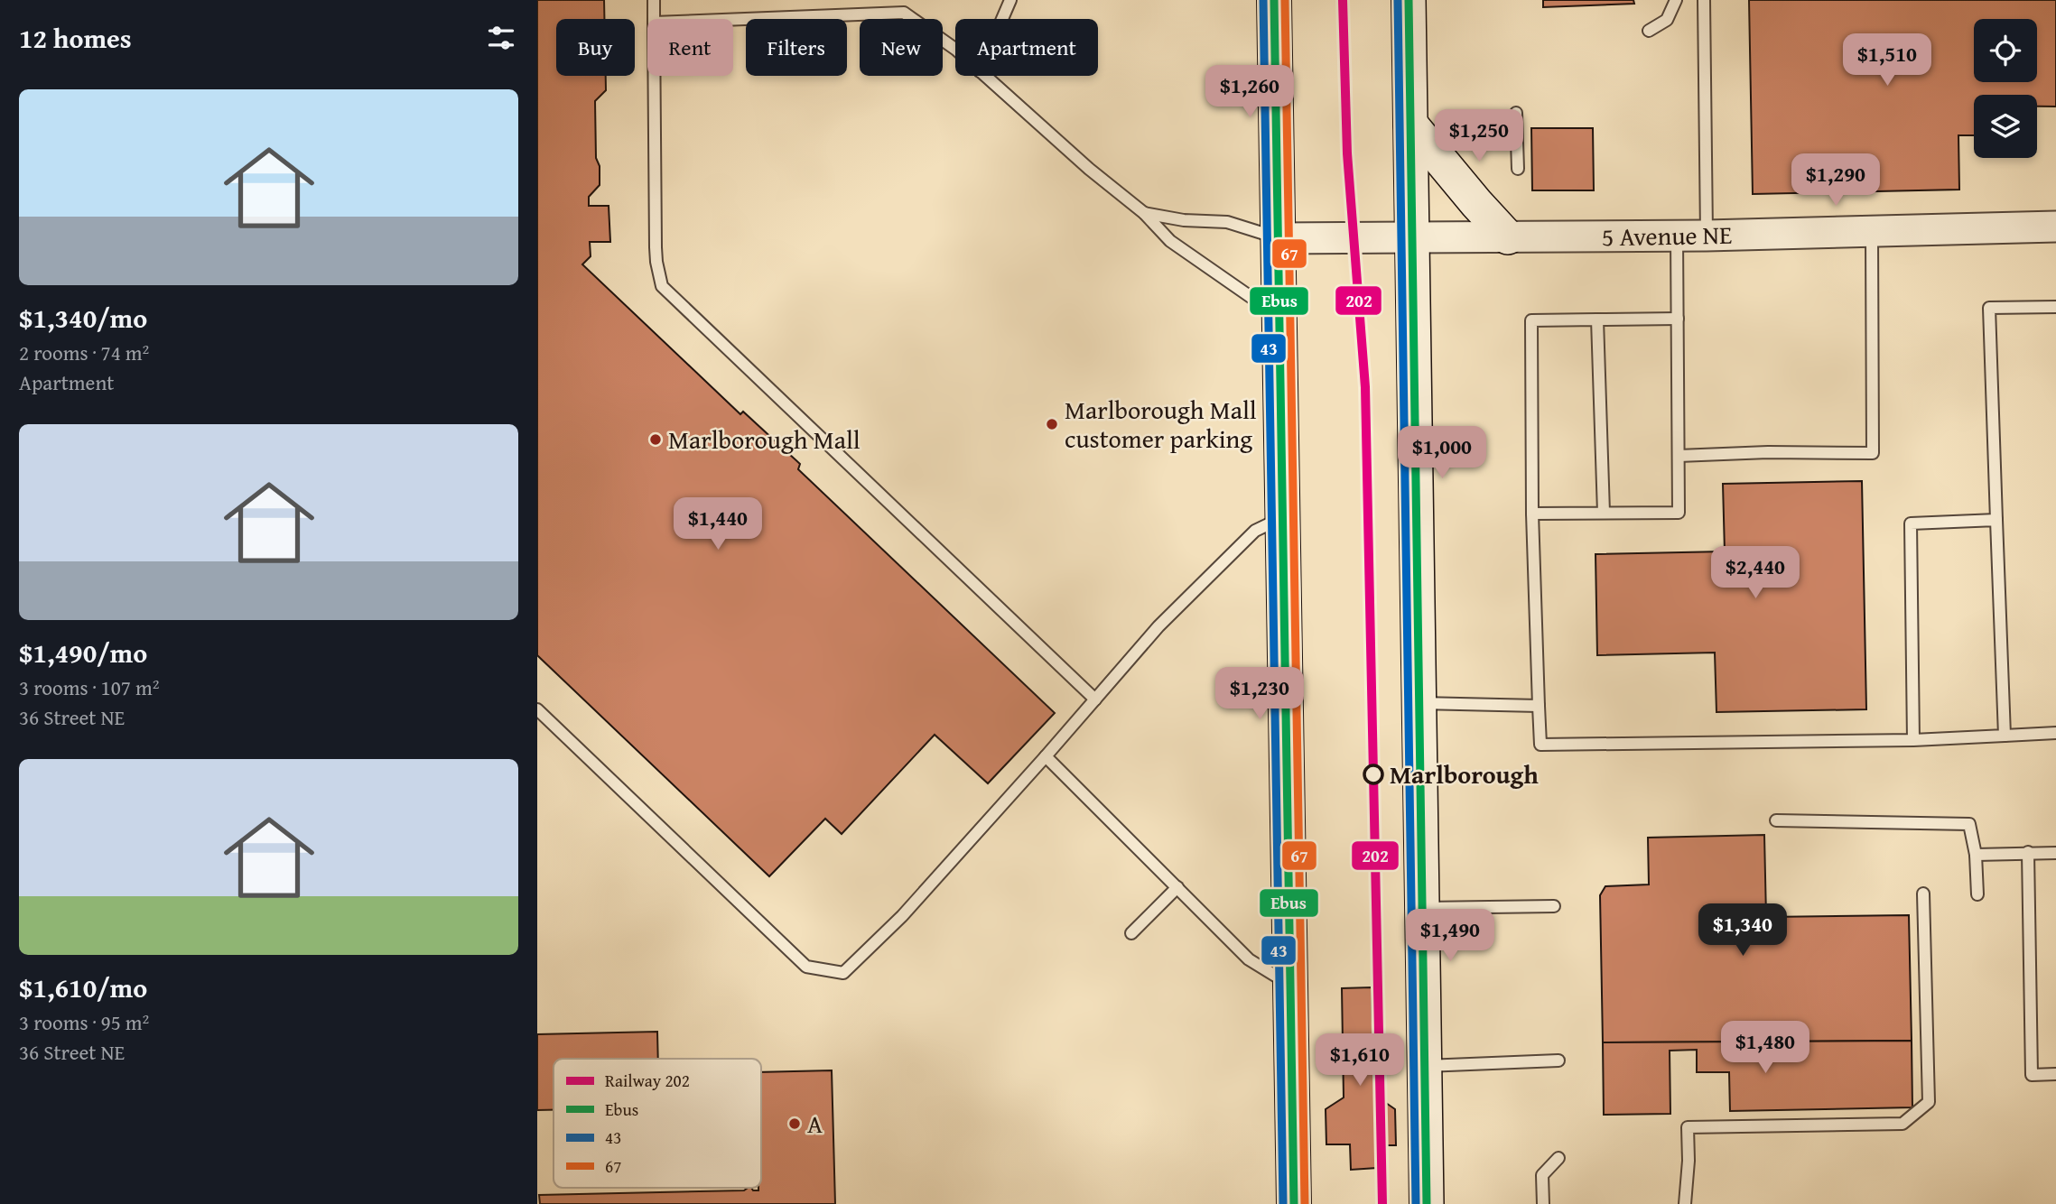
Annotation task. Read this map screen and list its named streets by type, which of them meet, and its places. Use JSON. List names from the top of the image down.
{
  "streets": {
    "street": ["5 Avenue NE"]
  },
  "places": [
    "Marlborough Mall customer parking",
    "Marlborough Mall",
    "Marlborough",
    "A"
  ],
  "lines": [
    "rail line 202",
    "transit line Ebus",
    "transit line 43",
    "transit line 67"
  ],
  "legend": [
    "Railway 202",
    "Ebus",
    "43",
    "67"
  ],
  "page": {
    "heading": "12 homes",
    "chip": [
      "Buy",
      "Rent",
      "Filters",
      "New",
      "Apartment"
    ],
    "price": [
      "$1,510",
      "$1,260",
      "$1,250",
      "$1,290",
      "$1,000",
      "$1,440",
      "$2,440",
      "$1,230",
      "$1,340",
      "$1,490",
      "$1,480",
      "$1,610"
    ],
    "list": [
      {
        "name": "$1,340/mo",
        "note": "2 rooms · 74 m² · Apartment"
      },
      {
        "name": "$1,490/mo",
        "note": "3 rooms · 107 m² · 36 Street NE"
      },
      {
        "name": "$1,610/mo",
        "note": "3 rooms · 95 m² · 36 Street NE"
      }
    ]
  }
}
